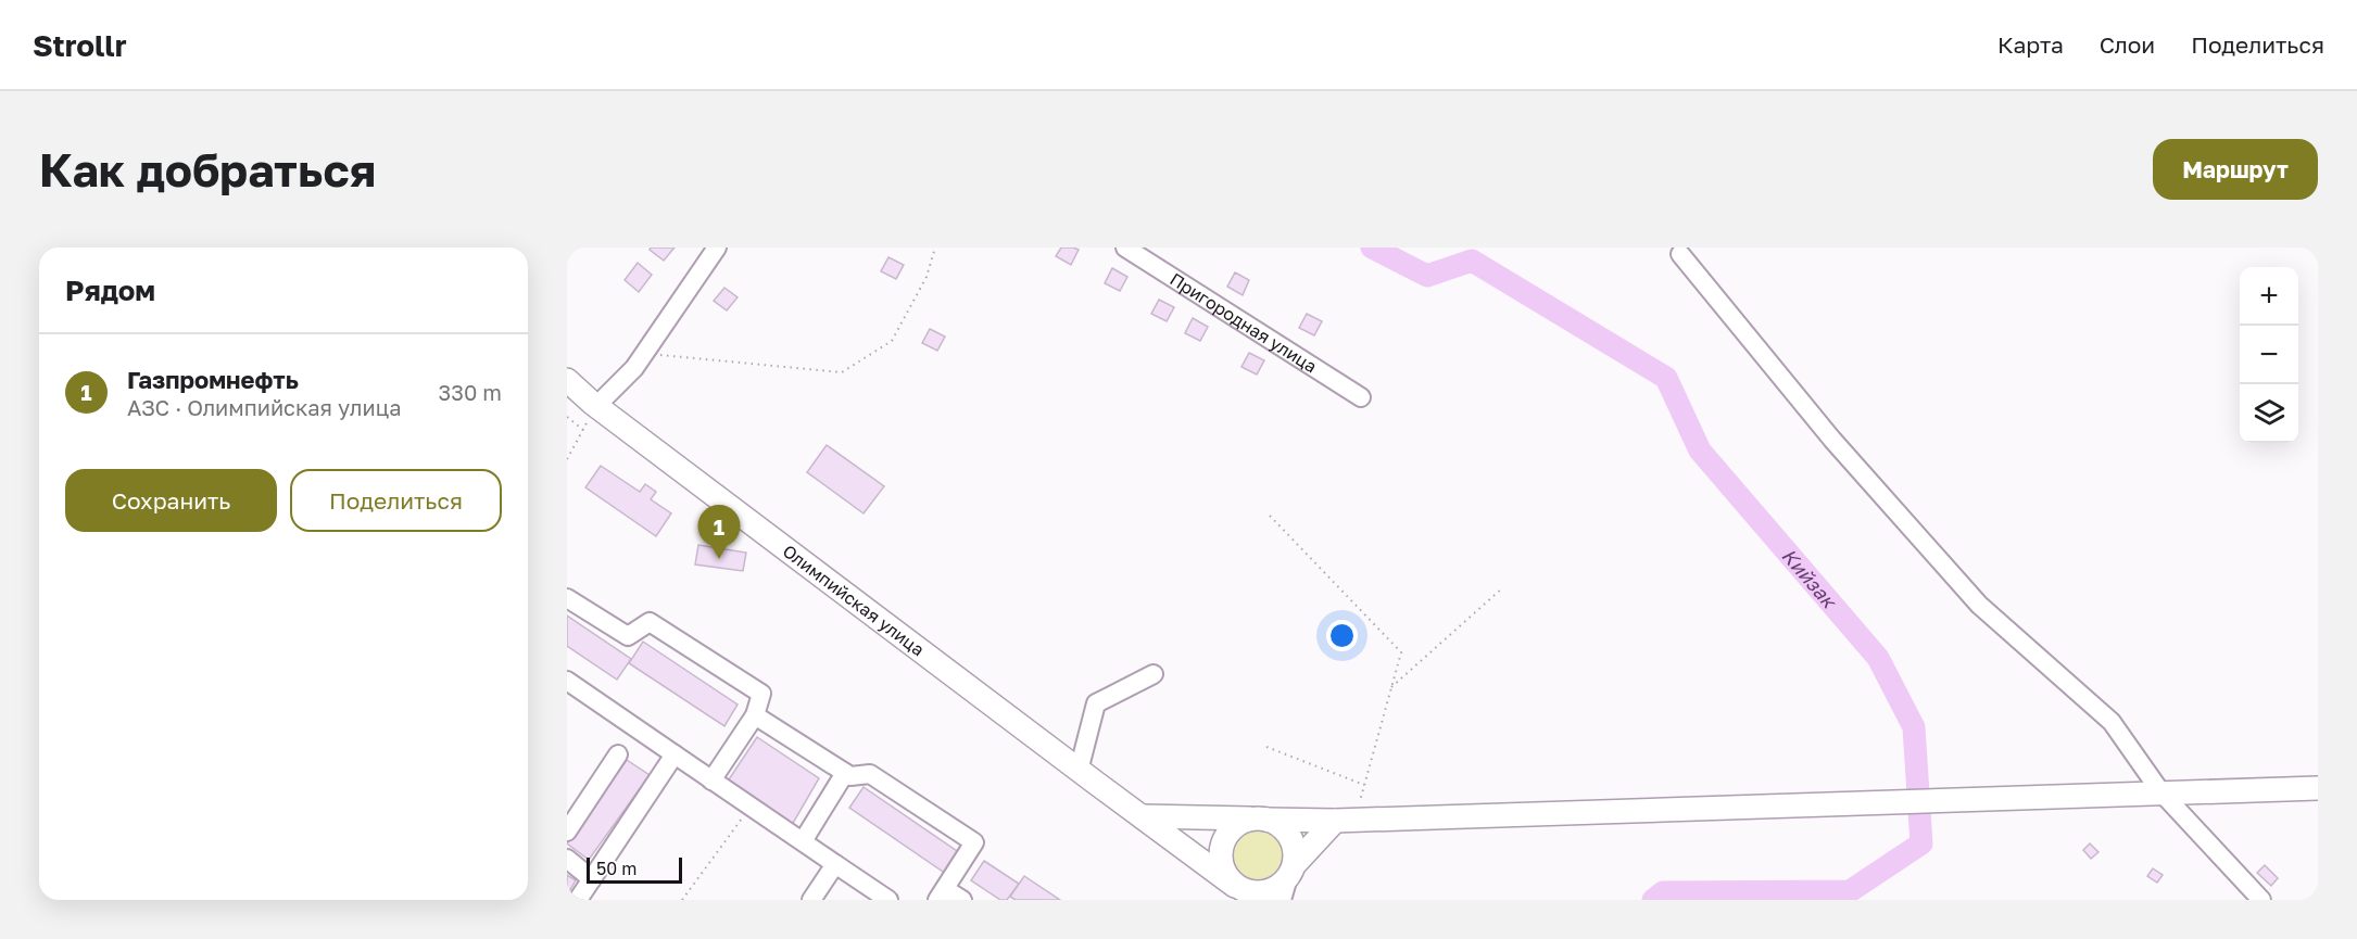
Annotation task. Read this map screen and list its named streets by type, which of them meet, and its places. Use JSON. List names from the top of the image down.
{
  "streets": {
    "main road": ["Олимпийская улица"],
    "street": ["Пригородная улица"]
  },
  "water": ["Кийзак"],
  "scale_bar": "50 m",
  "page": {
    "header": "Strollr",
    "nav": ["Карта", "Слои", "Поделиться"],
    "buttons": [
      "Маршрут",
      ["Сохранить", "Поделиться"]
    ],
    "title": "Как добраться",
    "heading": "Рядом",
    "map_buttons": ["+", "−"],
    "list": [
      {
        "mark": "1",
        "name": "Газпромнефть",
        "note": "АЗС · Олимпийская улица",
        "value": "330 m"
      }
    ],
    "pins": "1",
    "scale": "50 m"
  }
}
